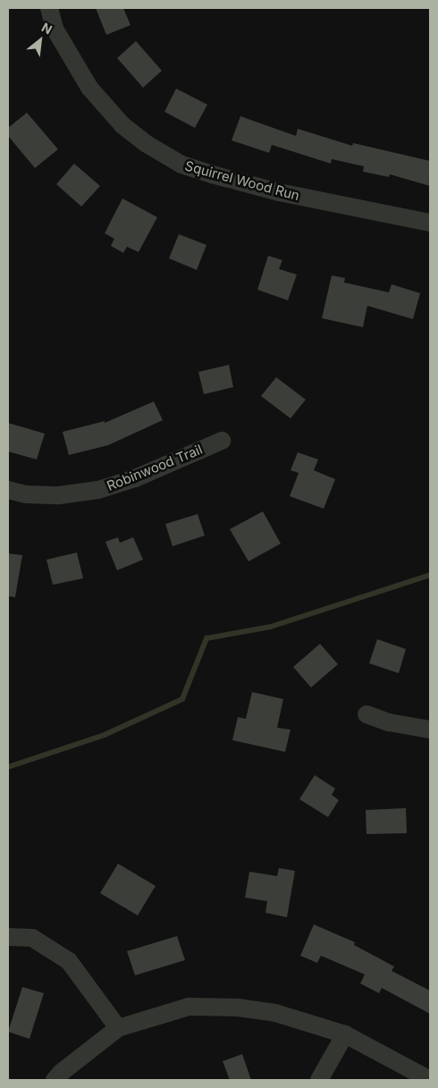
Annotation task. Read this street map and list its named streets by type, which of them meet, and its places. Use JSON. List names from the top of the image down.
{
  "streets": {
    "street": ["Squirrel Wood Run", "Robinwood Trail"]
  },
  "north": "top right"
}
